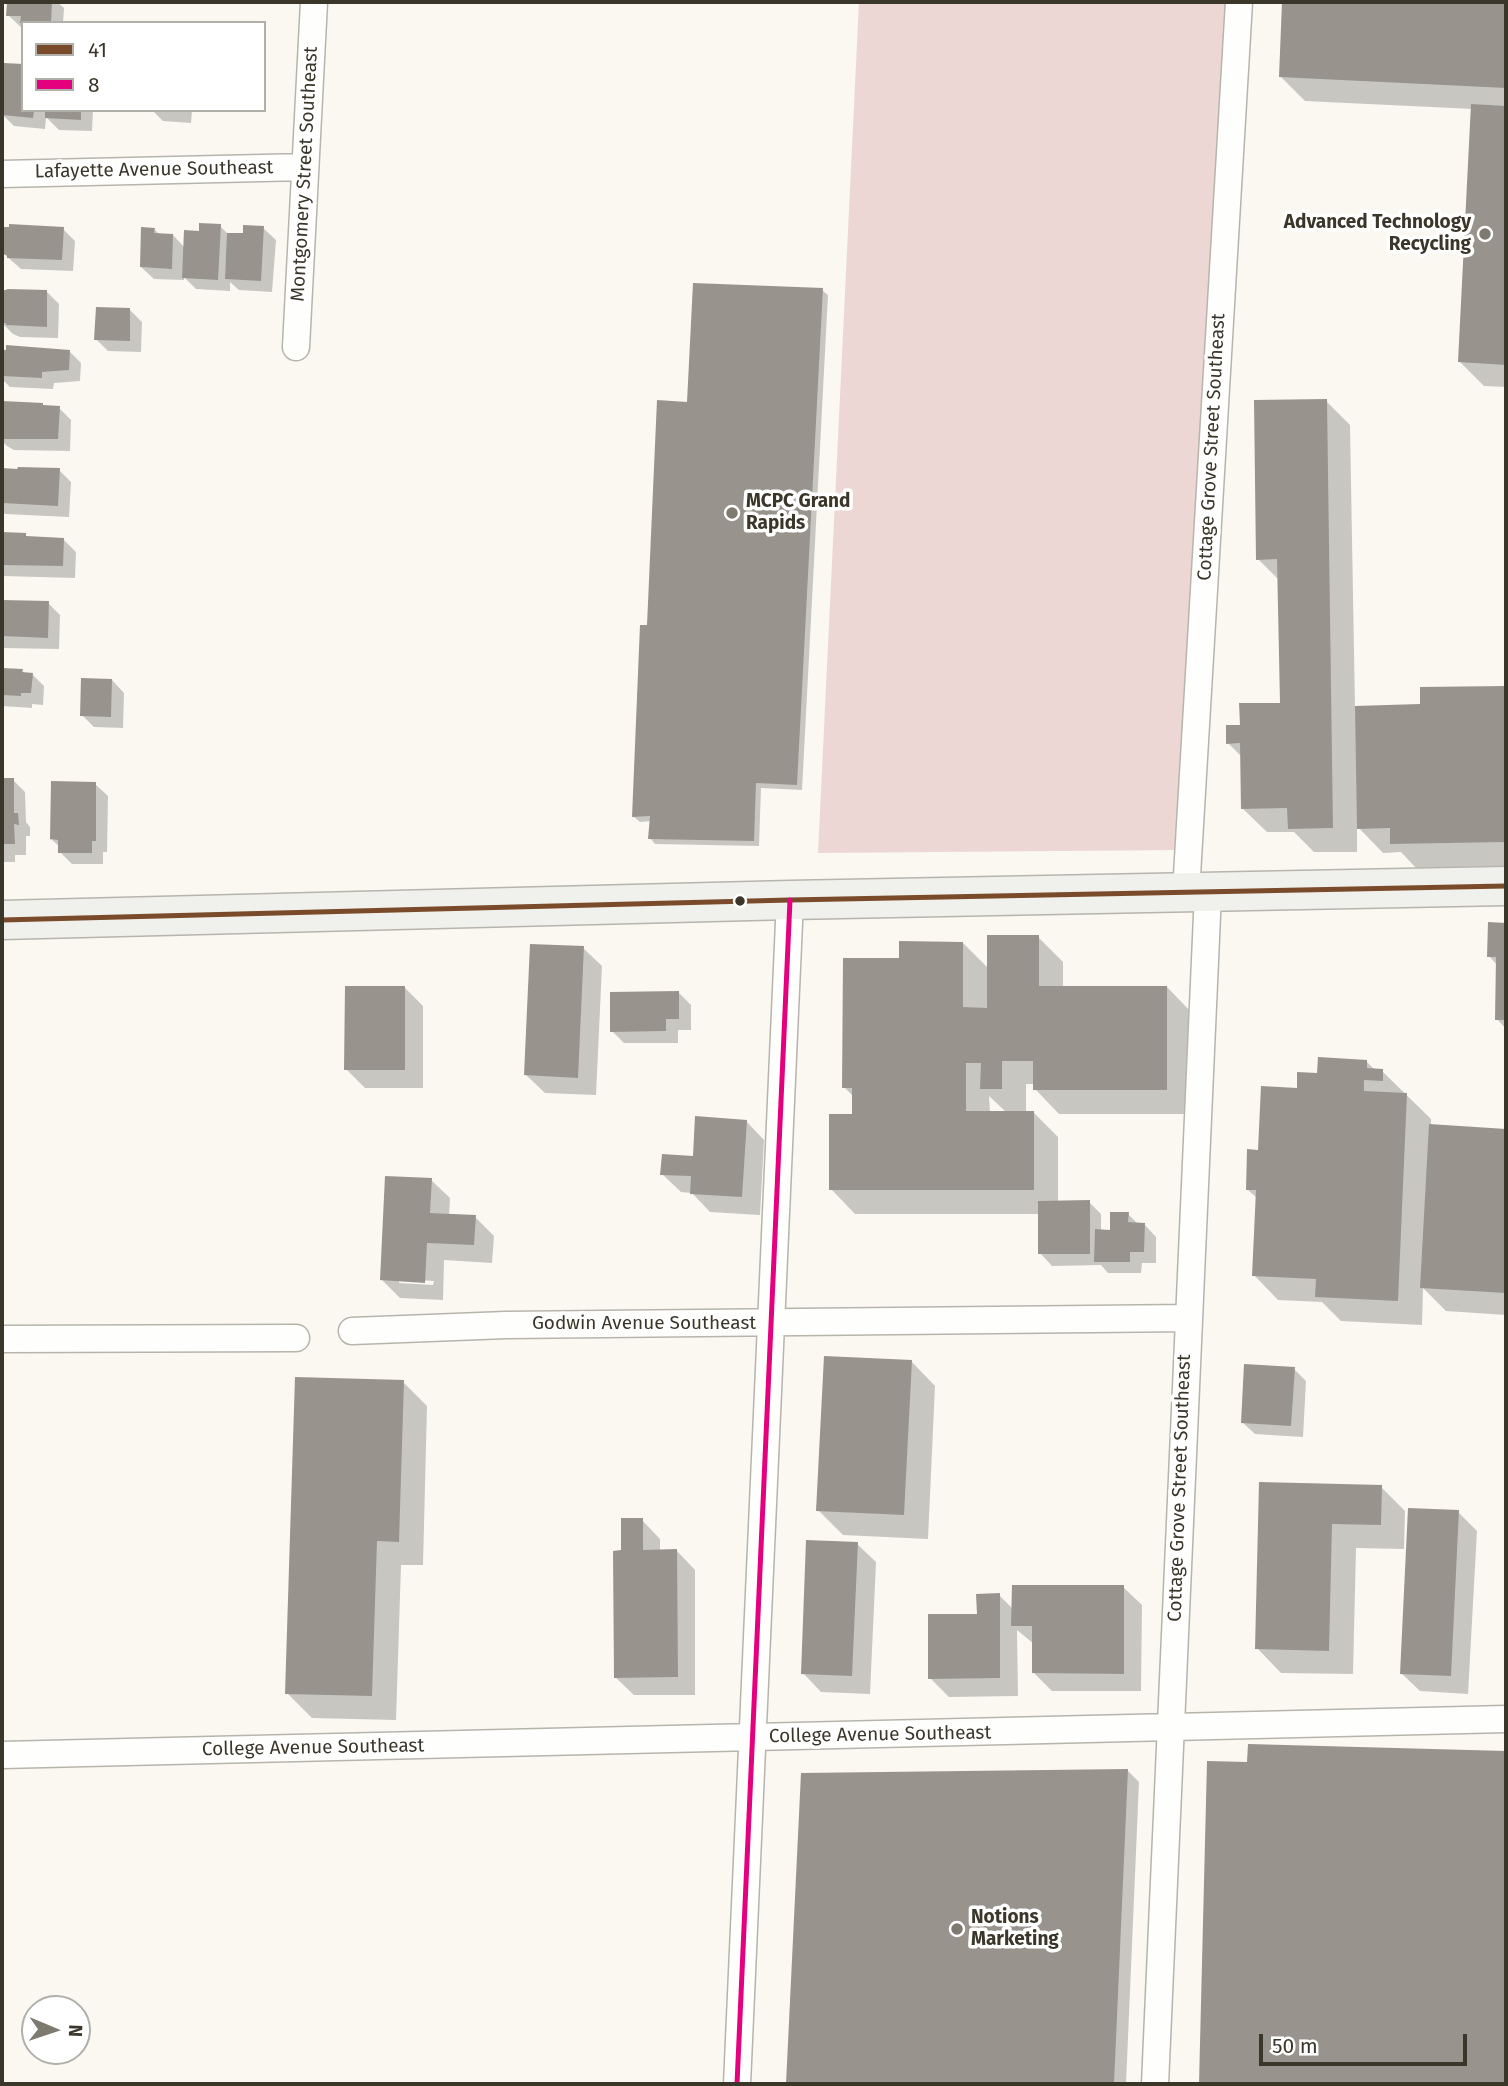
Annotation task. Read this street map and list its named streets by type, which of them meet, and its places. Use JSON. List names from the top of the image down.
{
  "streets": {
    "street": [
      "Lafayette Avenue Southeast",
      "Montgomery Street Southeast",
      "Cottage Grove Street Southeast",
      "Godwin Avenue Southeast",
      "College Avenue Southeast"
    ]
  },
  "crossings": [
    ["Lafayette Avenue Southeast", "Montgomery Street Southeast"],
    ["Cottage Grove Street Southeast", "Godwin Avenue Southeast"],
    ["Cottage Grove Street Southeast", "College Avenue Southeast"]
  ],
  "places": ["Advanced Technology Recycling", "MCPC Grand Rapids", "Notions Marketing"],
  "lines": ["transit line 41", "transit line 8"],
  "legend": ["41", "8"],
  "scale_bar": "50 m",
  "north": "right"
}
